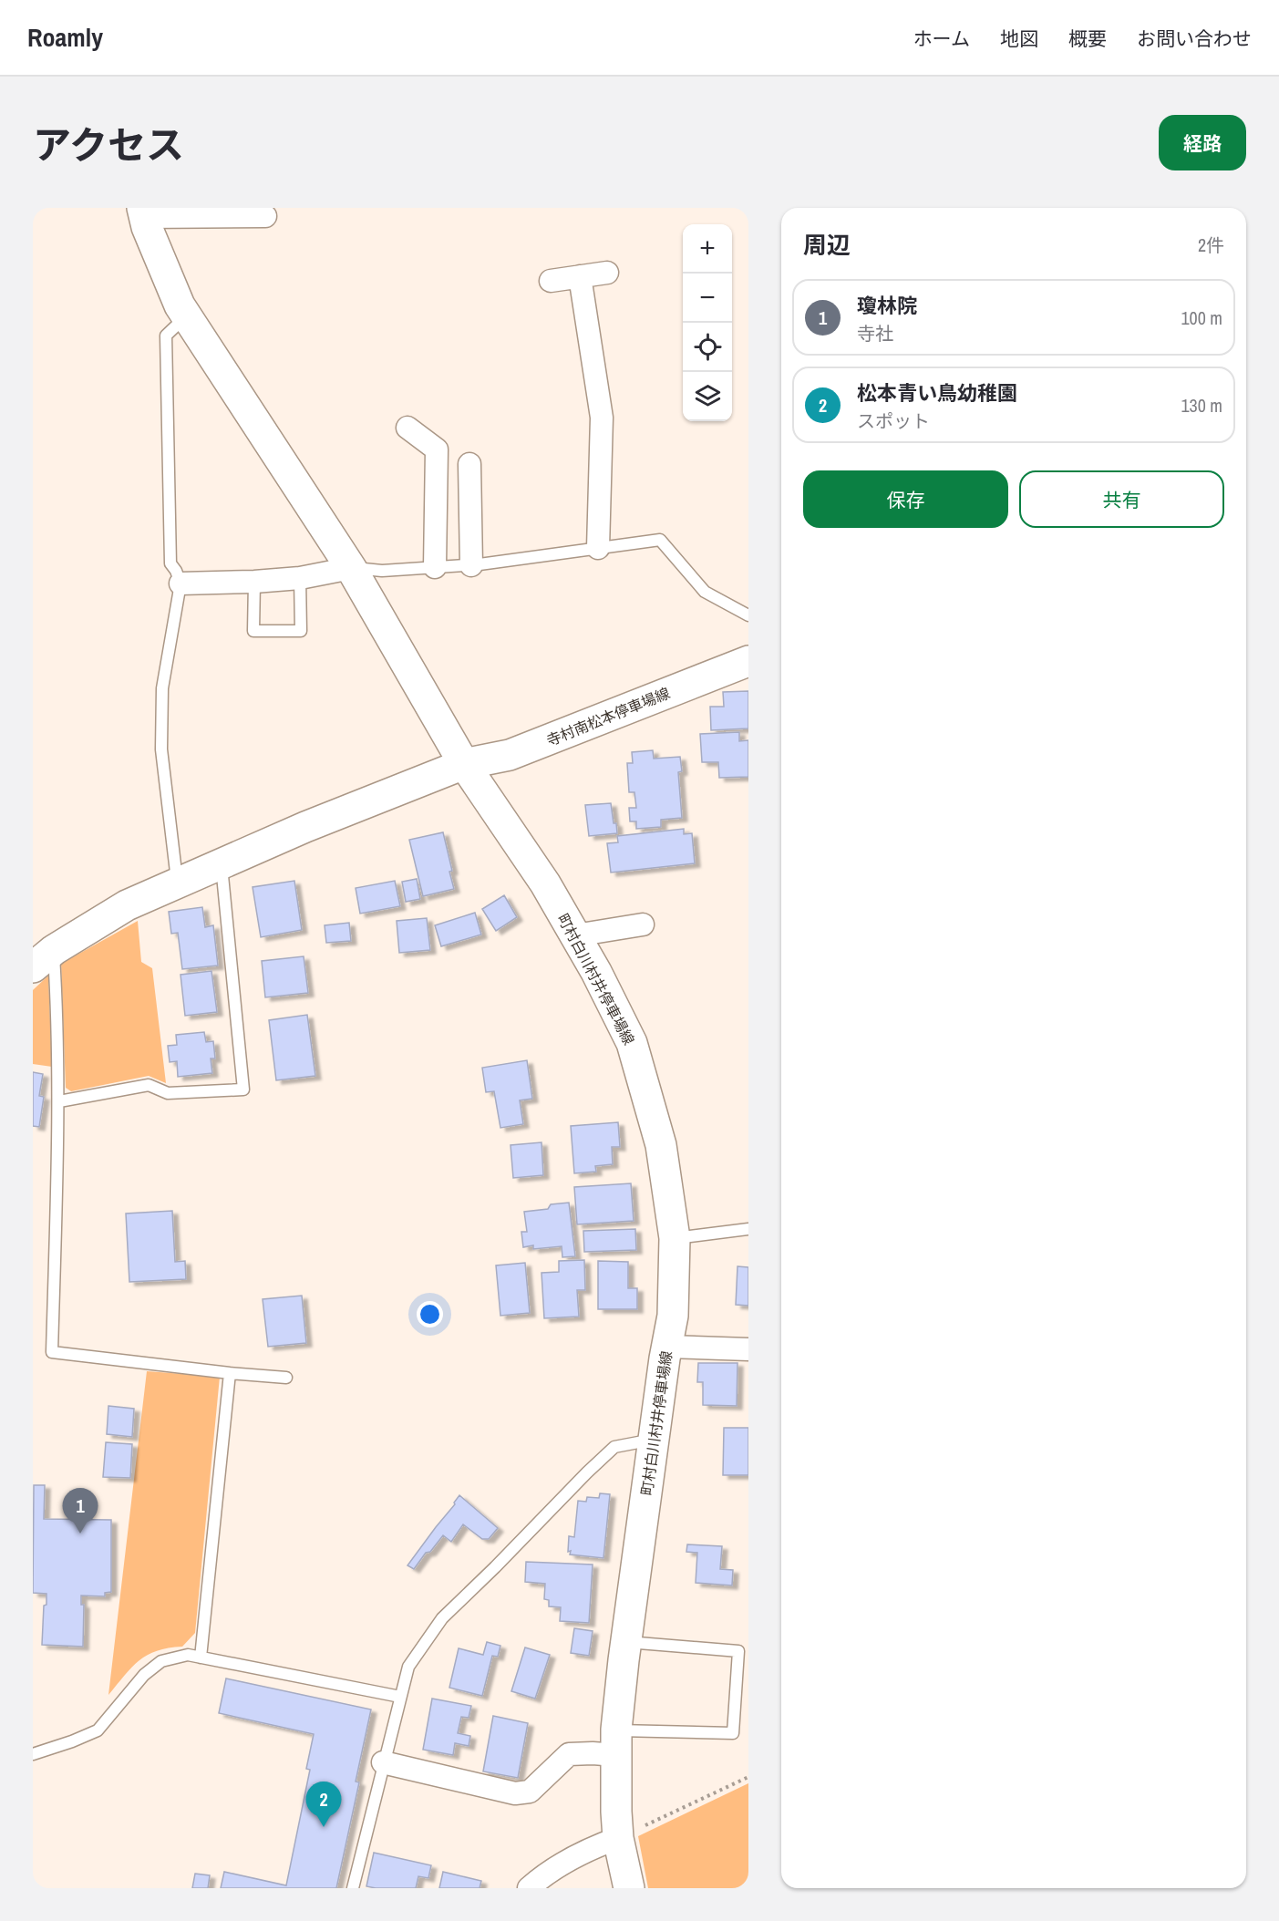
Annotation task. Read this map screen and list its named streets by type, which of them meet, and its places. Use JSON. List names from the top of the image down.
{
  "streets": {
    "main road": ["寺村南松本停車場線", "町村白川村井停車場線"]
  },
  "crossings": [
    ["寺村南松本停車場線", "町村白川村井停車場線"]
  ],
  "page": {
    "header": "Roamly",
    "nav": [
      "ホーム",
      "地図",
      "概要",
      "お問い合わせ"
    ],
    "title": "アクセス",
    "buttons": [
      "経路",
      ["保存", "共有"]
    ],
    "heading": ["周辺", "2件"],
    "map_buttons": ["+", "−"],
    "list": [
      {
        "mark": "1",
        "name": "瓊林院",
        "note": "寺社",
        "value": "100 m"
      },
      {
        "mark": "2",
        "name": "松本青い鳥幼稚園",
        "note": "スポット",
        "value": "130 m"
      }
    ],
    "pins": ["1", "2"]
  }
}
